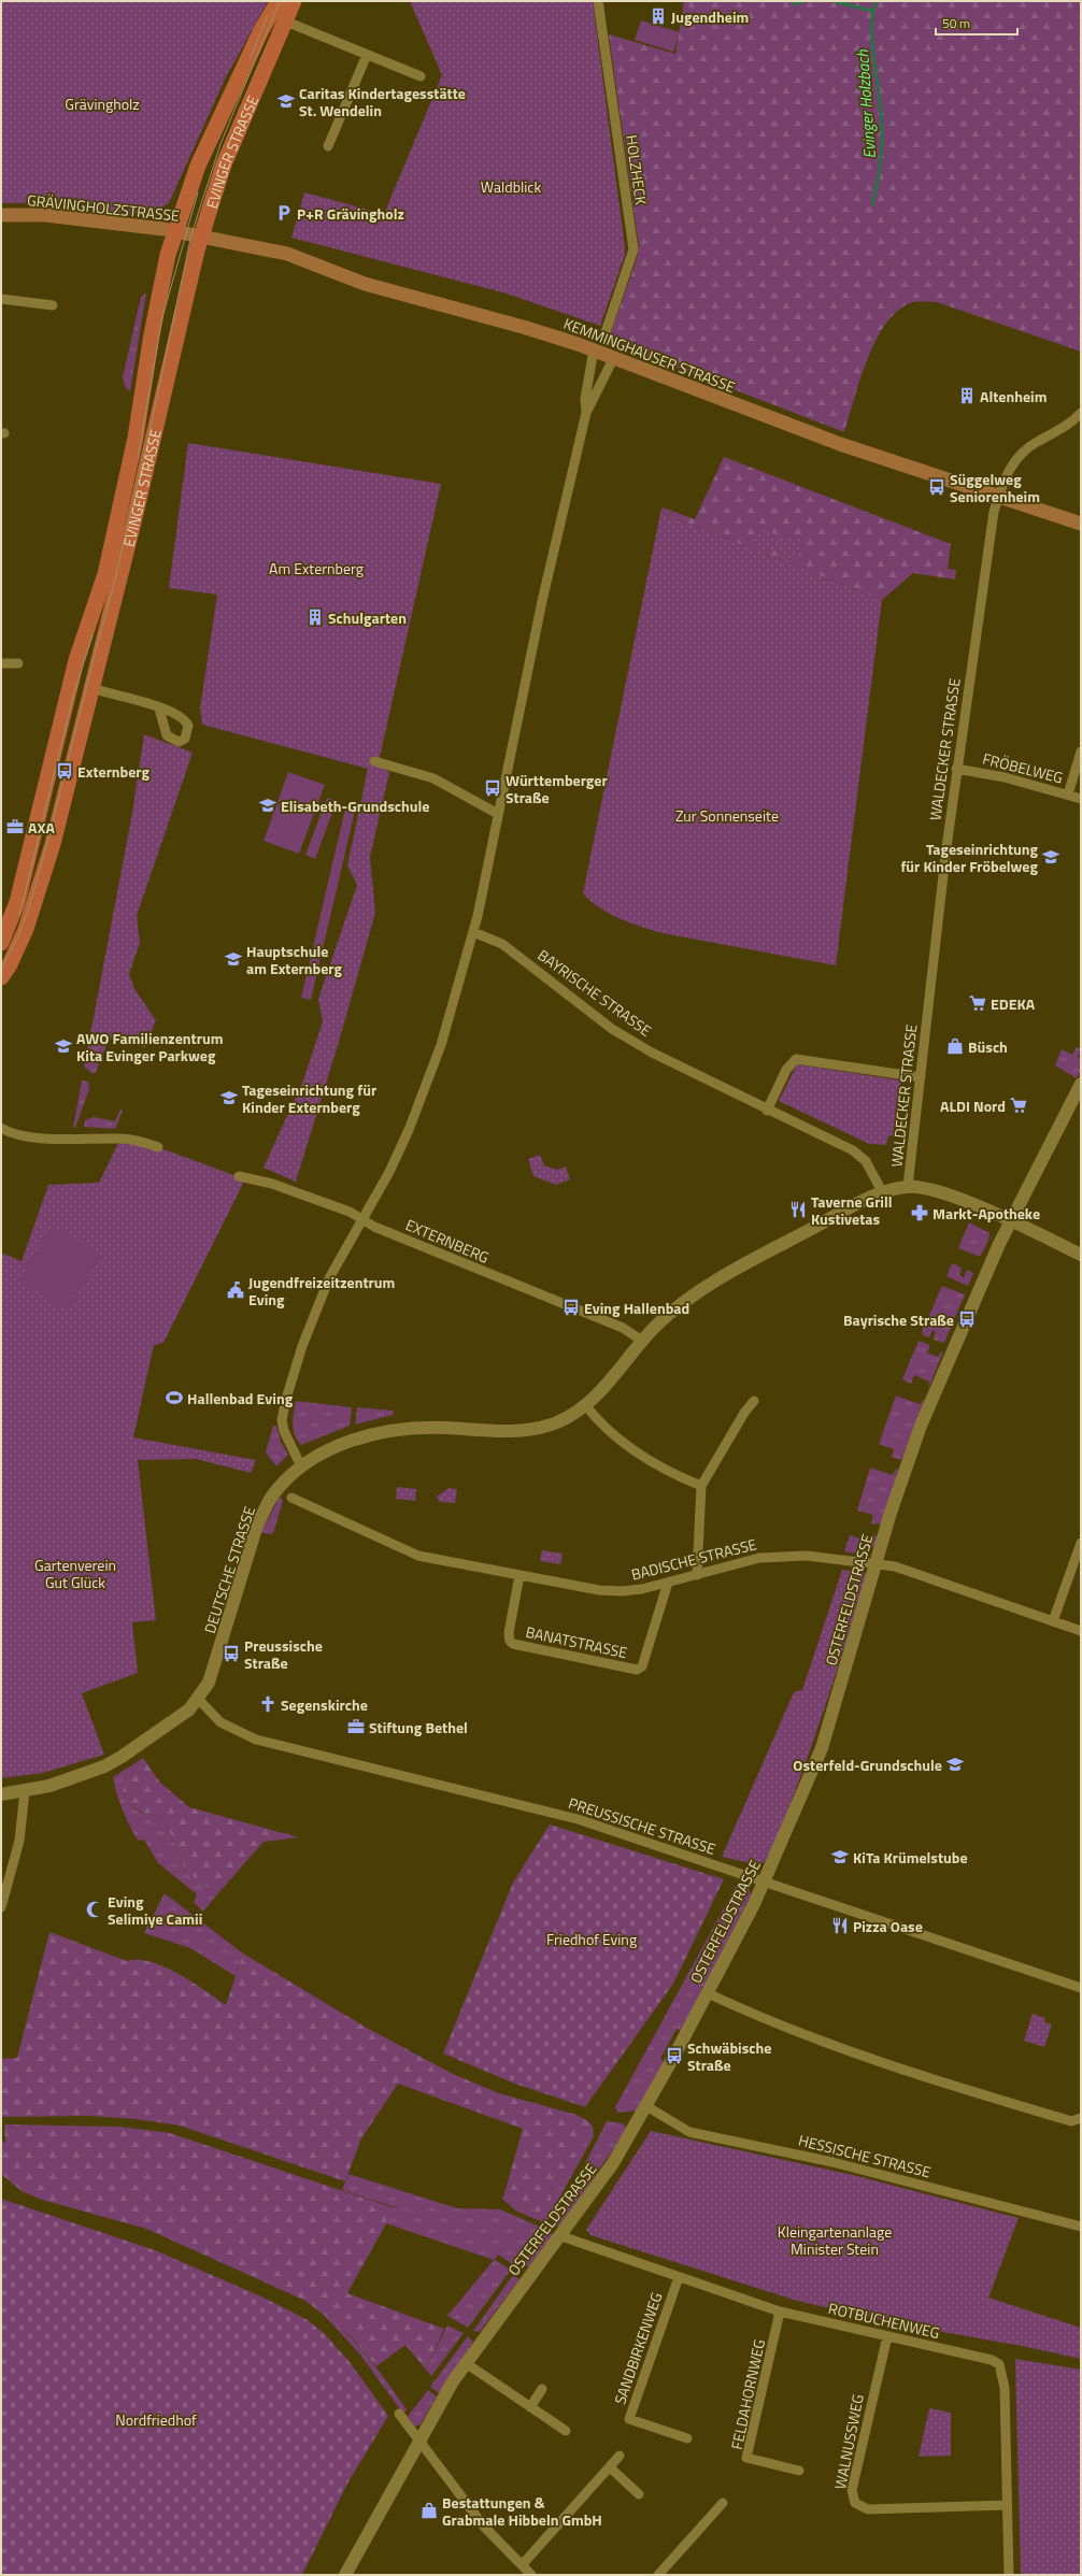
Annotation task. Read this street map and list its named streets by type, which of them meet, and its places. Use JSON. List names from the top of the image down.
{
  "streets": {
    "main road": ["EVINGER STRASSE", "GRÄVINGHOLZSTRASSE", "KEMMINGHAUSER STRASSE"],
    "street": [
      "HOLZHECK",
      "WALDECKER STRASSE",
      "FRÖBELWEG",
      "BAYRISCHE STRASSE",
      "EXTERNBERG",
      "BADISCHE STRASSE",
      "DEUTSCHE STRASSE",
      "OSTERFELDSTRASSE",
      "BANATSTRASSE",
      "PREUSSISCHE STRASSE",
      "HESSISCHE STRASSE",
      "ROTBUCHENWEG",
      "SANDBIRKENWEG",
      "FELDAHORNWEG",
      "WALNUSSWEG"
    ]
  },
  "crossings": [
    ["EVINGER STRASSE", "GRÄVINGHOLZSTRASSE"],
    ["EVINGER STRASSE", "KEMMINGHAUSER STRASSE"],
    ["GRÄVINGHOLZSTRASSE", "KEMMINGHAUSER STRASSE"],
    ["KEMMINGHAUSER STRASSE", "WALDECKER STRASSE"],
    ["WALDECKER STRASSE", "FRÖBELWEG"],
    ["WALDECKER STRASSE", "DEUTSCHE STRASSE"],
    ["BAYRISCHE STRASSE", "DEUTSCHE STRASSE"],
    ["EXTERNBERG", "DEUTSCHE STRASSE"],
    ["BADISCHE STRASSE", "OSTERFELDSTRASSE"],
    ["BADISCHE STRASSE", "BANATSTRASSE"],
    ["DEUTSCHE STRASSE", "PREUSSISCHE STRASSE"],
    ["OSTERFELDSTRASSE", "PREUSSISCHE STRASSE"],
    ["OSTERFELDSTRASSE", "HESSISCHE STRASSE"],
    ["OSTERFELDSTRASSE", "ROTBUCHENWEG"],
    ["ROTBUCHENWEG", "SANDBIRKENWEG"],
    ["ROTBUCHENWEG", "FELDAHORNWEG"],
    ["ROTBUCHENWEG", "WALNUSSWEG"]
  ],
  "water": ["Evinger Holzbach"],
  "parks": [
    "Grävingholz",
    "Waldblick",
    "Am Externberg",
    "Zur Sonnenseite",
    "Gartenverein Gut Glück",
    "Friedhof Eving",
    "Kleingartenanlage Minister Stein",
    "Nordfriedhof"
  ],
  "places": {
    "building": ["Jugendheim", "Altenheim", "Schulgarten"],
    "school or university": [
      "Caritas Kindertagesstätte St. Wendelin",
      "Elisabeth-Grundschule",
      "Tageseinrichtung für Kinder Fröbelweg",
      "Hauptschule am Externberg",
      "AWO Familienzentrum Kita Evinger Parkweg",
      "Tageseinrichtung für Kinder Externberg",
      "Osterfeld-Grundschule",
      "KiTa Krümelstube"
    ],
    "parking": ["P+R Grävingholz"],
    "bus stop": [
      "Süggelweg Seniorenheim",
      "Externberg",
      "Württemberger Straße",
      "Eving Hallenbad",
      "Bayrische Straße",
      "Preussische Straße",
      "Schwäbische Straße"
    ],
    "office": ["AXA", "Stiftung Bethel"],
    "supermarket": ["EDEKA", "ALDI Nord"],
    "shop": ["Büsch", "Bestattungen & Grabmale Hibbeln GmbH"],
    "restaurant": ["Taverne Grill Kustivetas", "Pizza Oase"],
    "pharmacy": ["Markt-Apotheke"],
    "public building": ["Jugendfreizeitzentrum Eving"],
    "sports": ["Hallenbad Eving"],
    "church": ["Segenskirche"],
    "mosque": ["Eving Selimiye Camii"]
  },
  "scale_bar": "50 m"
}
